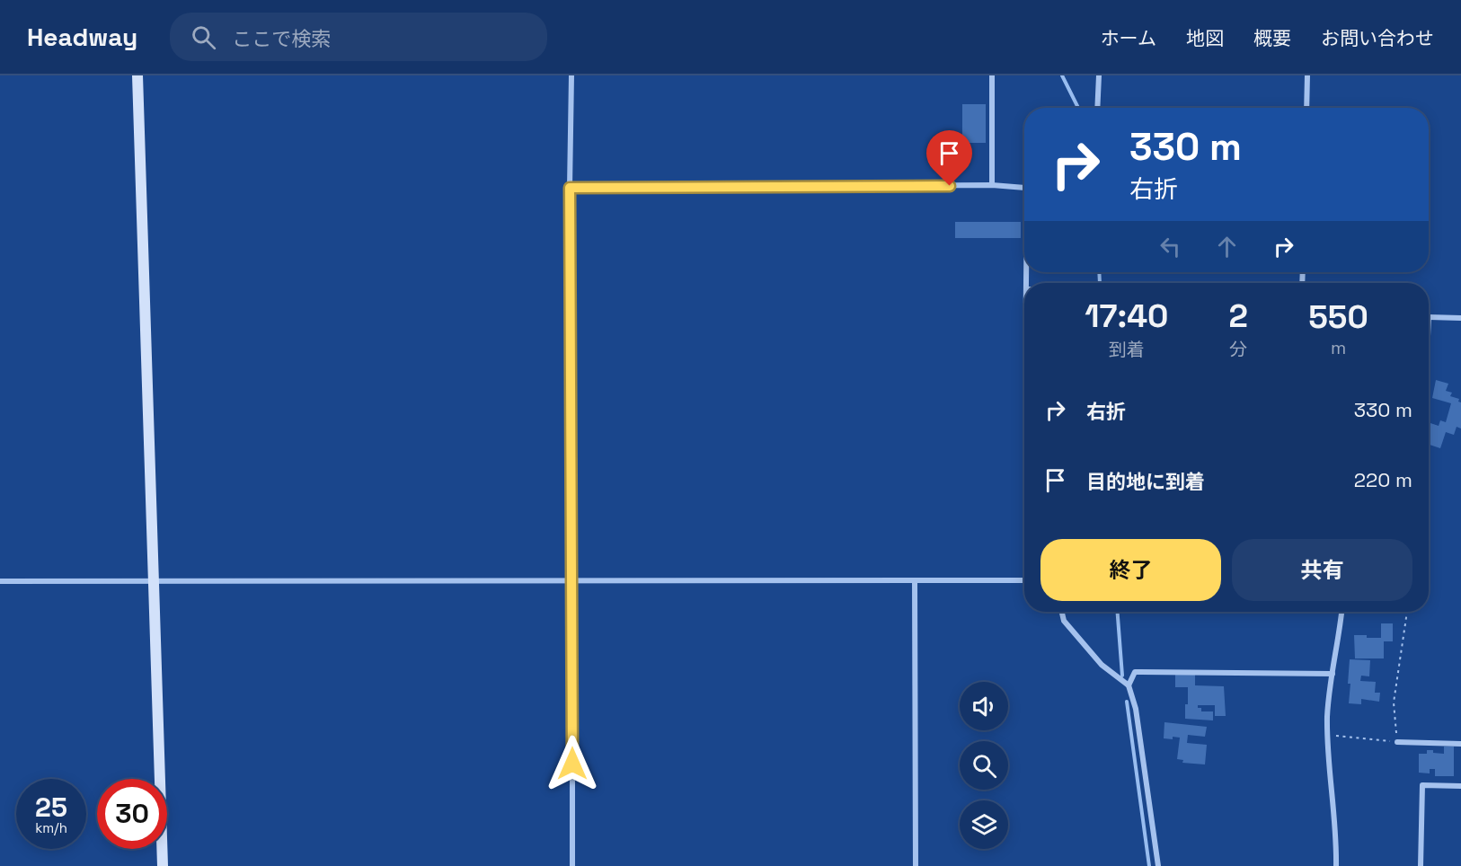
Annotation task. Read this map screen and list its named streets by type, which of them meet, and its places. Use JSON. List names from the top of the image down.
{
  "page": {
    "header": "Headway",
    "search": "ここで検索",
    "nav": [
      "ホーム",
      "地図",
      "概要",
      "お問い合わせ"
    ],
    "turn": ["330 m", "右折"],
    "eta": [
      "17:40",
      "到着",
      "2",
      "分",
      "550",
      "m"
    ],
    "list": [
      {
        "name": "右折",
        "value": "330 m"
      },
      {
        "name": "目的地に到着",
        "value": "220 m"
      }
    ],
    "buttons": ["終了", "共有"],
    "speed": "25 km/h",
    "limit": "30"
  }
}
